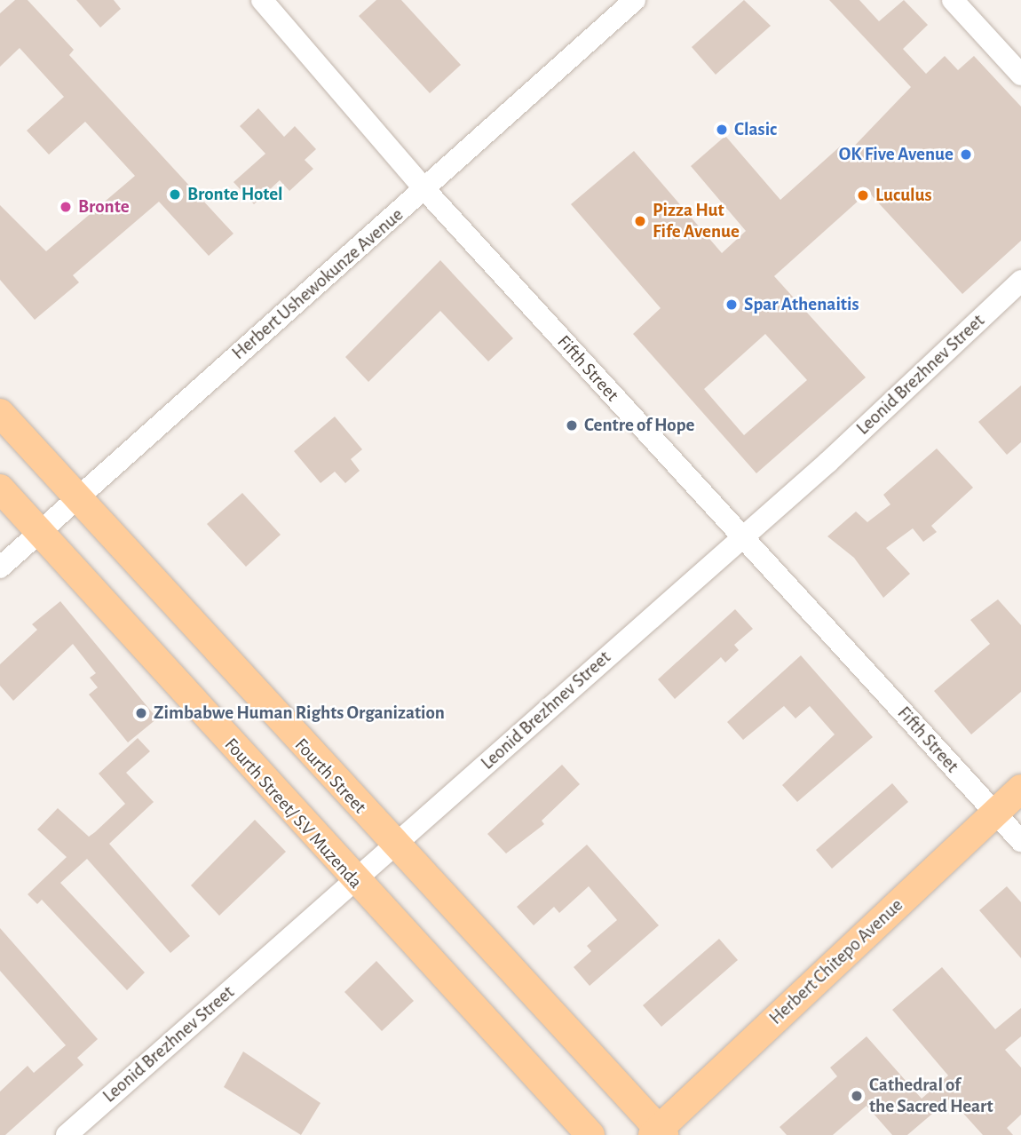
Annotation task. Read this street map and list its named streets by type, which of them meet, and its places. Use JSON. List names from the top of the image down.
{
  "streets": {
    "main road": ["Fourth Street", "Fourth Street/ S.V Muzenda", "Herbert Chitepo Avenue"],
    "street": ["Herbert Ushewokunze Avenue", "Fifth Street", "Leonid Brezhnev Street"]
  },
  "crossings": [
    ["Herbert Ushewokunze Avenue", "Fifth Street"],
    ["Herbert Ushewokunze Avenue", "Fourth Street"],
    ["Herbert Ushewokunze Avenue", "Fourth Street/ S.V Muzenda"],
    ["Fifth Street", "Leonid Brezhnev Street"],
    ["Fifth Street", "Herbert Chitepo Avenue"],
    ["Leonid Brezhnev Street", "Fourth Street"],
    ["Leonid Brezhnev Street", "Fourth Street/ S.V Muzenda"],
    ["Fourth Street", "Herbert Chitepo Avenue"]
  ],
  "places": [
    "Clasic",
    "OK Five Avenue",
    "Bronte Hotel",
    "Luculus",
    "Bronte",
    "Pizza Hut Fife Avenue",
    "Spar Athenaitis",
    "Centre of Hope",
    "Zimbabwe Human Rights Organization",
    "Cathedral of the Sacred Heart"
  ]
}
